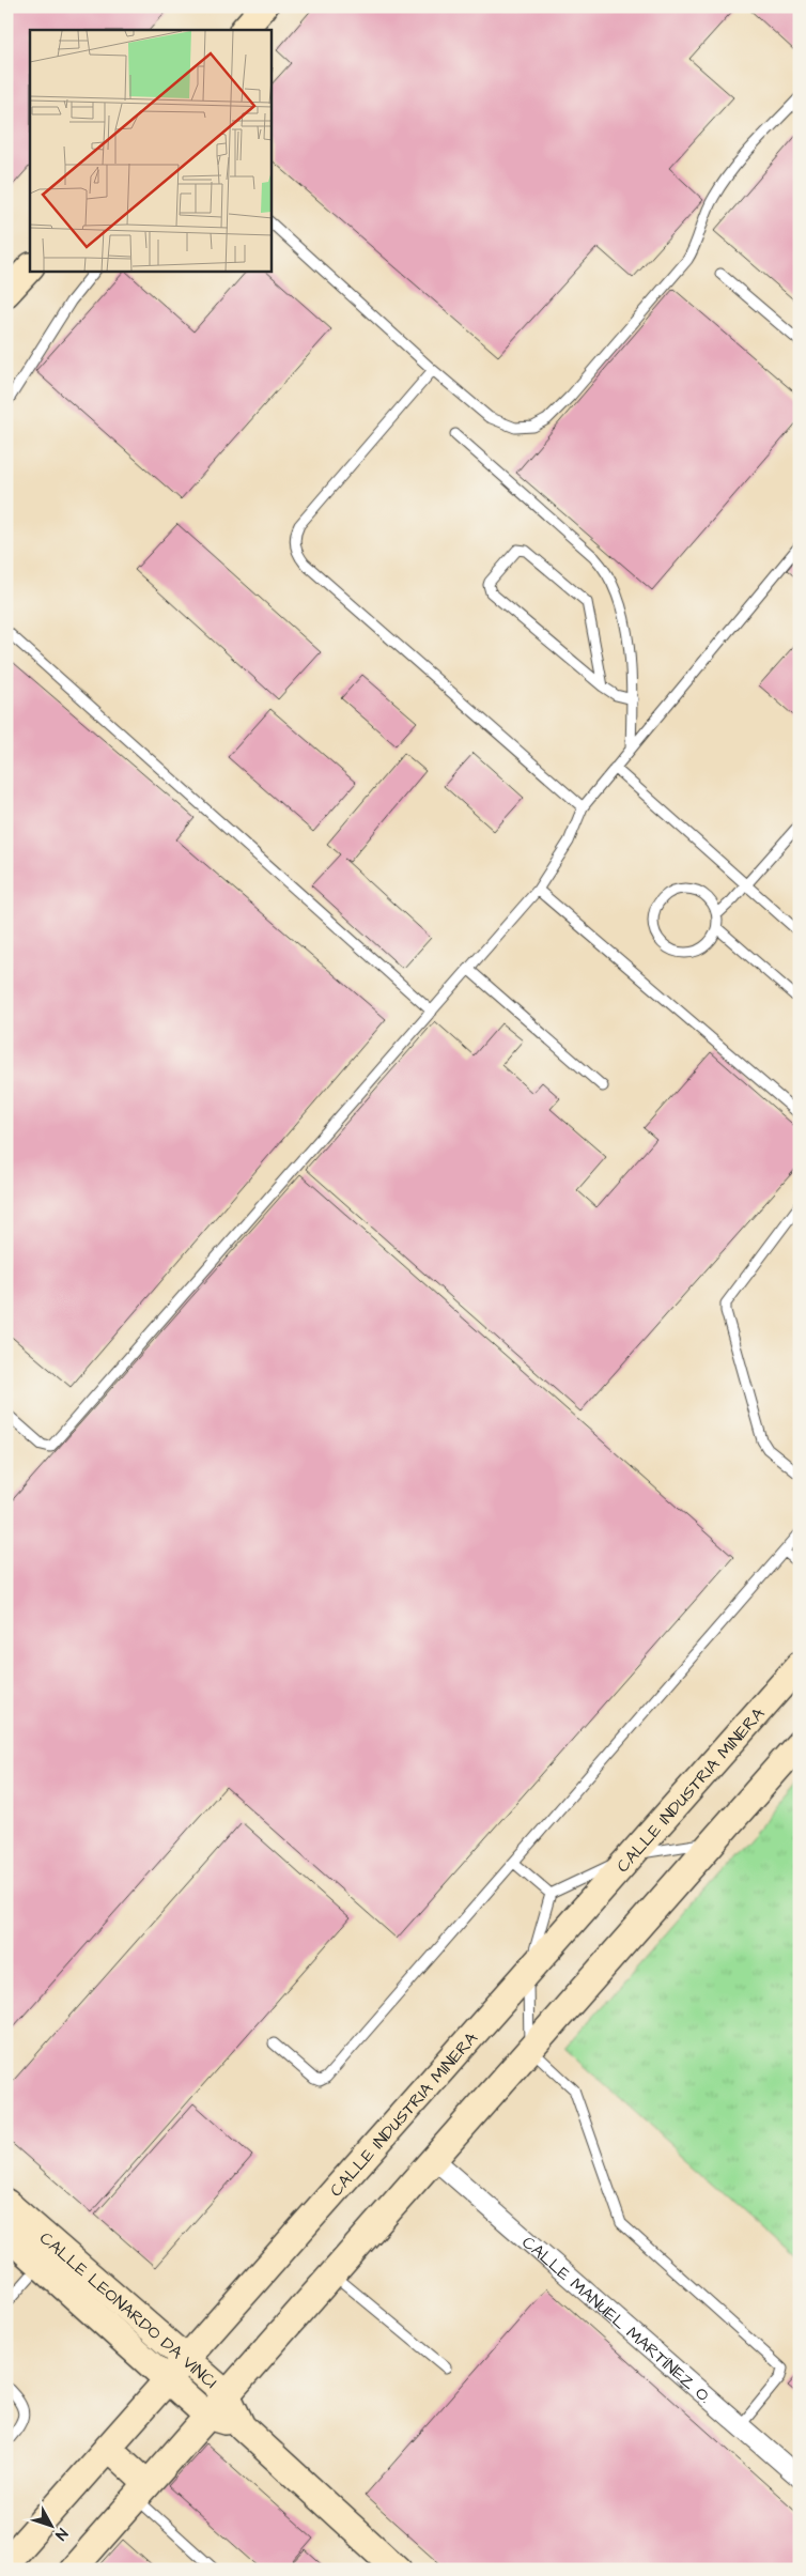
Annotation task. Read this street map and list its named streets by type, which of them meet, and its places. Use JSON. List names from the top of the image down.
{
  "streets": {
    "main road": ["CALLE INDUSTRIA MINERA", "CALLE LEONARDO DA VINCI"],
    "street": ["CALLE MANUEL MARTÍNEZ O."]
  },
  "crossings": [
    ["CALLE INDUSTRIA MINERA", "CALLE LEONARDO DA VINCI"]
  ],
  "north": "bottom right"
}
